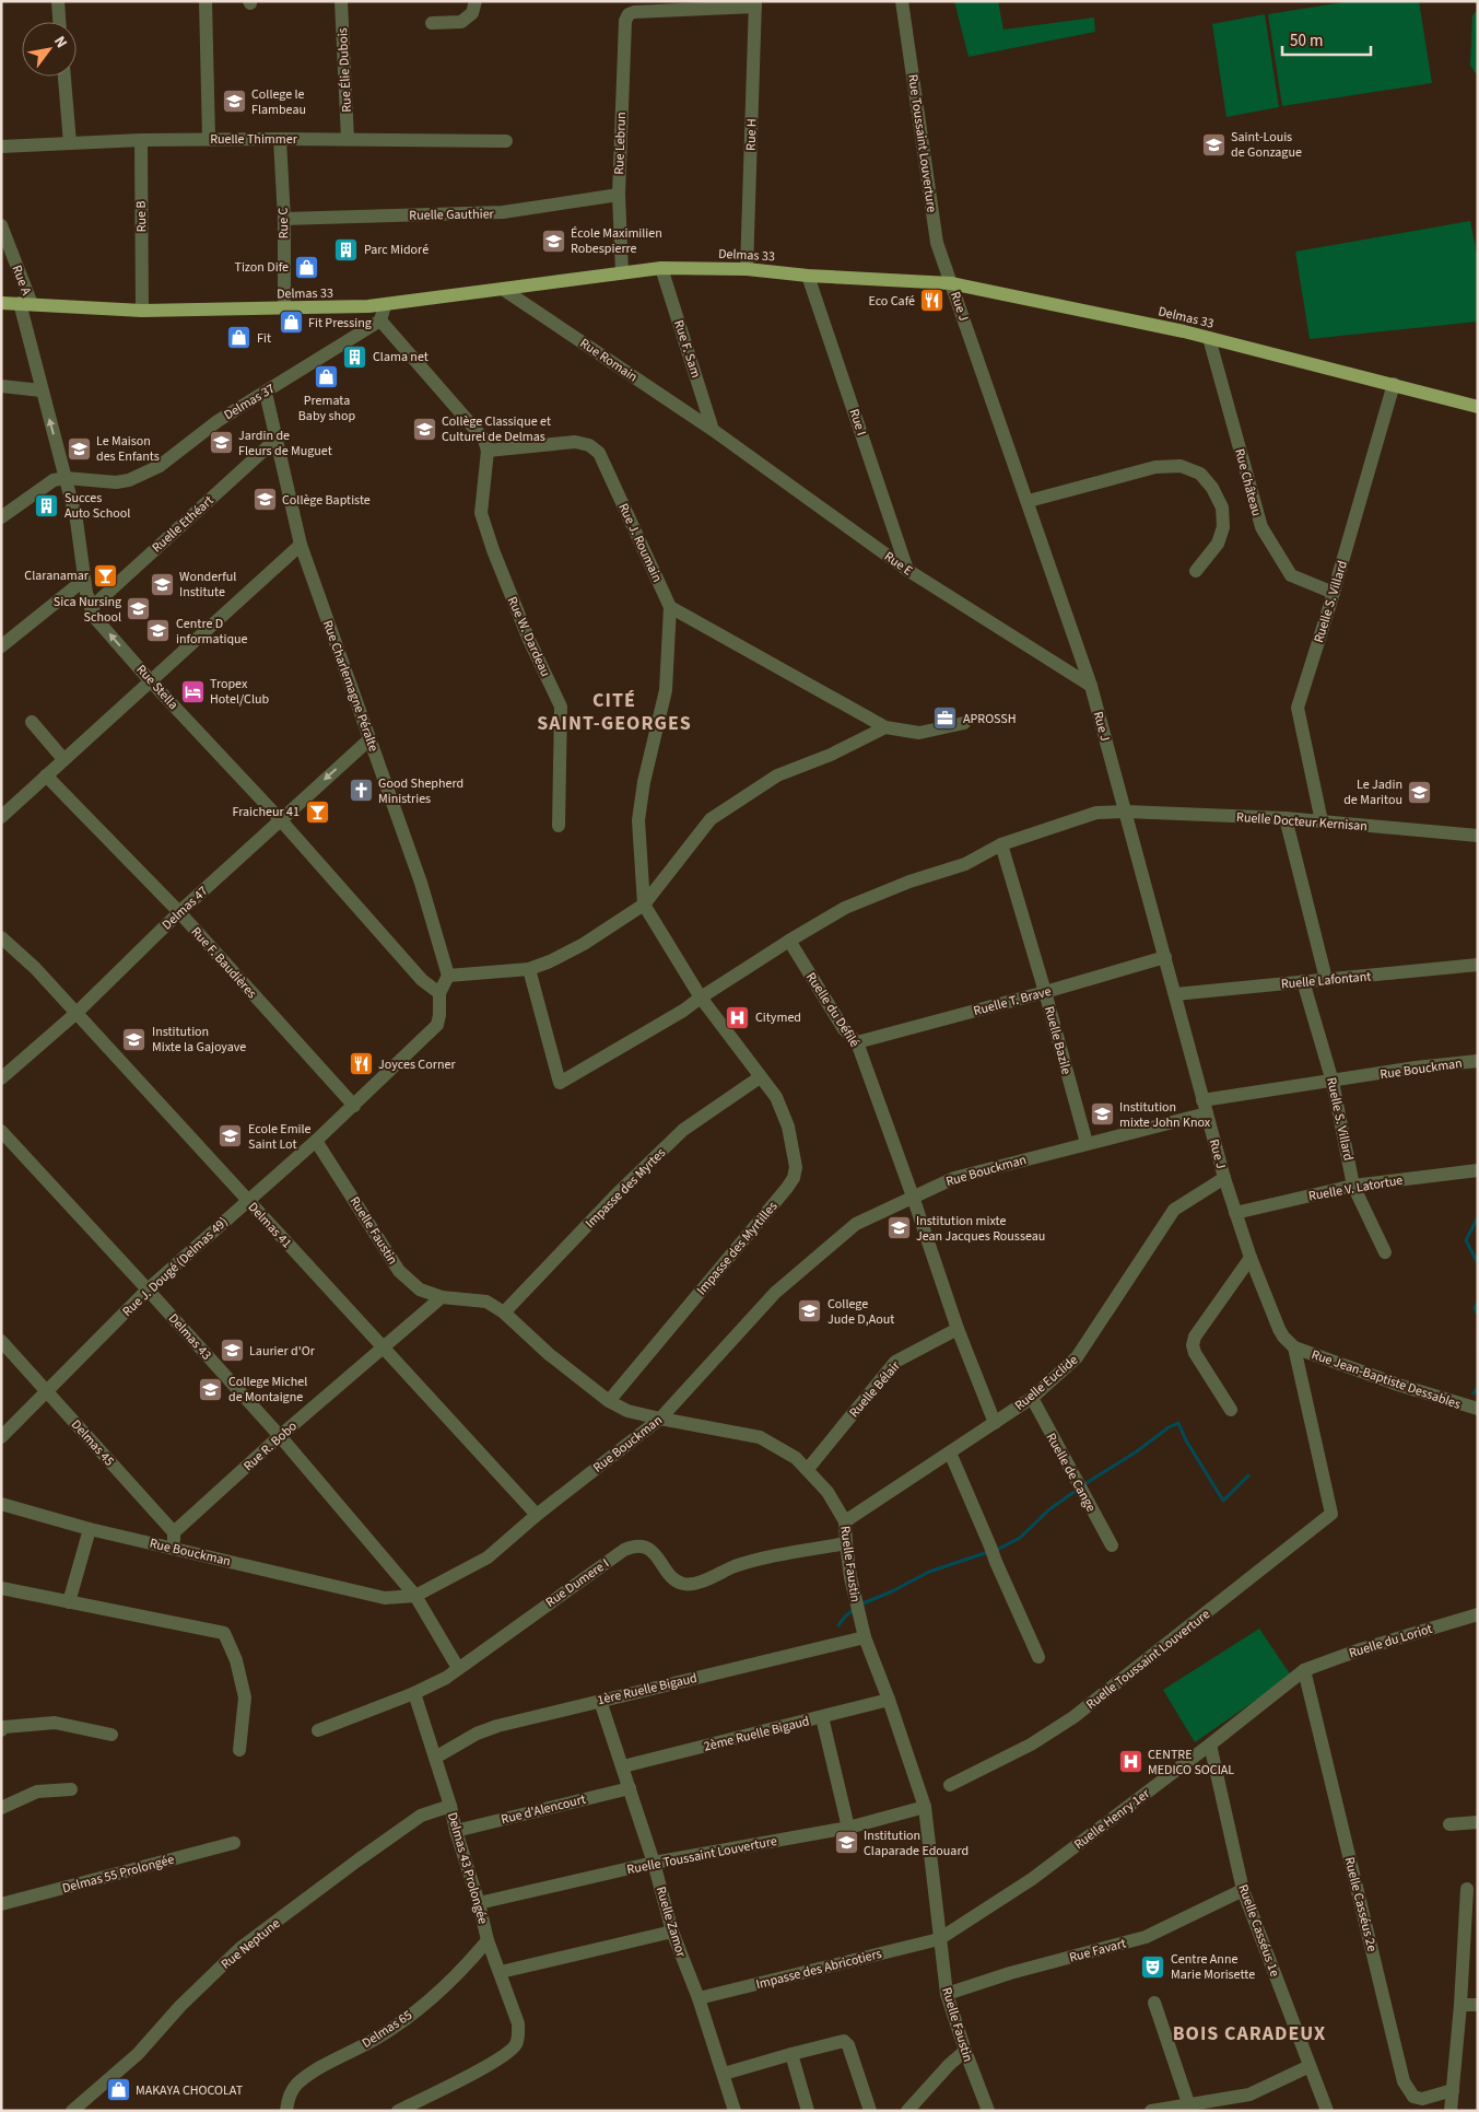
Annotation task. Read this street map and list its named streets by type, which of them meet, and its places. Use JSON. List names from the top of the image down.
{
  "streets": {
    "main road": ["Delmas 33"],
    "street": [
      "Rue Élie Dubois",
      "Rue H",
      "Ruelle Thimmer",
      "Rue Lebrun",
      "Rue Toussaint Louverture",
      "Ruelle Gauthier",
      "Rue B",
      "Rue C",
      "Rue A",
      "Rue J",
      "Rue F. Sam",
      "Rue Romain",
      "Delmas 37",
      "Rue I",
      "Rue Château",
      "Ruelle Ethéart",
      "Rue J. Roumain",
      "Rue E",
      "Ruelle S. Villard",
      "Rue W. Dardeau",
      "Rue Charlemagne Péralte",
      "Rue Stella",
      "Ruelle Docteur Kernisan",
      "Delmas 47",
      "Rue F. Baudières",
      "Ruelle Lafontant",
      "Ruelle T. Brave",
      "Ruelle du Défilé",
      "Ruelle Bazile",
      "Rue Bouckman",
      "Impasse des Myrtes",
      "Ruelle V. Latortue",
      "Delmas 41",
      "Ruelle Faustin",
      "Impasse des Myrtilles",
      "Rue J. Dougé (Delmas 49)",
      "Delmas 43",
      "Rue Jean-Baptiste Dessables",
      "Ruelle Euclide",
      "Ruelle Bélair",
      "Delmas 45",
      "Rue R. Bobo",
      "Ruelle de Cange",
      "Rue Dumere I",
      "Ruelle du Loriot",
      "Ruelle Toussaint Louverture",
      "1ère Ruelle Bigaud",
      "2ème Ruelle Bigaud",
      "Rue d'Alencourt",
      "Ruelle Henry 1er",
      "Delmas 43 Prolongée",
      "Delmas 55 Prolongée",
      "Ruelle Casséus 2e",
      "Ruelle Zamor",
      "Ruelle Casséus 1e",
      "Rue Neptune",
      "Rue Favart",
      "Impasse des Abricotiers",
      "Delmas 65"
    ]
  },
  "crossings": [
    ["Rue Élie Dubois", "Ruelle Thimmer"],
    ["Rue H", "Rue Lebrun"],
    ["Rue H", "Delmas 33"],
    ["Ruelle Thimmer", "Rue B"],
    ["Ruelle Thimmer", "Rue C"],
    ["Rue Lebrun", "Ruelle Gauthier"],
    ["Rue Lebrun", "Delmas 33"],
    ["Rue Toussaint Louverture", "Delmas 33"],
    ["Rue Toussaint Louverture", "Rue J"],
    ["Ruelle Gauthier", "Rue C"],
    ["Rue B", "Delmas 33"],
    ["Rue C", "Delmas 33"],
    ["Delmas 33", "Rue A"],
    ["Delmas 33", "Rue J"],
    ["Delmas 33", "Rue F. Sam"],
    ["Delmas 33", "Rue Romain"],
    ["Delmas 33", "Rue I"],
    ["Delmas 33", "Rue Château"],
    ["Delmas 33", "Ruelle S. Villard"],
    ["Delmas 33", "Rue Stella"],
    ["Rue A", "Rue Stella"],
    ["Rue J", "Rue E"],
    ["Rue J", "Ruelle Docteur Kernisan"],
    ["Rue J", "Ruelle Lafontant"],
    ["Rue J", "Ruelle T. Brave"],
    ["Rue J", "Rue Bouckman"],
    ["Rue J", "Ruelle Euclide"],
    ["Rue F. Sam", "Rue Romain"],
    ["Rue F. Sam", "Rue E"],
    ["Rue Romain", "Rue E"],
    ["Delmas 37", "Rue Charlemagne Péralte"],
    ["Delmas 37", "Rue Stella"],
    ["Rue I", "Rue E"],
    ["Rue Château", "Ruelle S. Villard"],
    ["Ruelle Ethéart", "Rue Charlemagne Péralte"],
    ["Ruelle Ethéart", "Rue Stella"],
    ["Rue J. Roumain", "Rue W. Dardeau"],
    ["Ruelle S. Villard", "Ruelle Docteur Kernisan"],
    ["Ruelle S. Villard", "Ruelle Lafontant"],
    ["Ruelle S. Villard", "Rue Bouckman"],
    ["Ruelle S. Villard", "Ruelle V. Latortue"],
    ["Rue Charlemagne Péralte", "Delmas 47"],
    ["Rue Charlemagne Péralte", "Rue J. Dougé (Delmas 49)"],
    ["Rue Stella", "Delmas 47"],
    ["Rue Stella", "Rue J. Dougé (Delmas 49)"],
    ["Delmas 47", "Rue F. Baudières"],
    ["Delmas 47", "Delmas 41"],
    ["Rue F. Baudières", "Rue J. Dougé (Delmas 49)"],
    ["Ruelle T. Brave", "Ruelle du Défilé"],
    ["Ruelle T. Brave", "Ruelle Bazile"],
    ["Ruelle du Défilé", "Rue Bouckman"],
    ["Ruelle du Défilé", "Ruelle Euclide"],
    ["Ruelle du Défilé", "Ruelle Bélair"],
    ["Ruelle Bazile", "Rue Bouckman"],
    ["Rue Bouckman", "Delmas 41"],
    ["Rue Bouckman", "Ruelle Faustin"],
    ["Rue Bouckman", "Delmas 43"],
    ["Impasse des Myrtes", "Ruelle Faustin"],
    ["Impasse des Myrtes", "Impasse des Myrtilles"],
    ["Delmas 41", "Rue J. Dougé (Delmas 49)"],
    ["Delmas 41", "Rue R. Bobo"],
    ["Ruelle Faustin", "Impasse des Myrtilles"],
    ["Ruelle Faustin", "Rue J. Dougé (Delmas 49)"],
    ["Ruelle Faustin", "Ruelle Euclide"],
    ["Ruelle Faustin", "Ruelle Bélair"],
    ["Ruelle Faustin", "Rue R. Bobo"],
    ["Ruelle Faustin", "Rue Dumere I"],
    ["Ruelle Faustin", "Ruelle Toussaint Louverture"],
    ["Ruelle Faustin", "1ère Ruelle Bigaud"],
    ["Ruelle Faustin", "2ème Ruelle Bigaud"],
    ["Ruelle Faustin", "Ruelle Henry 1er"],
    ["Ruelle Faustin", "Rue Favart"],
    ["Ruelle Faustin", "Impasse des Abricotiers"],
    ["Rue J. Dougé (Delmas 49)", "Delmas 43"],
    ["Rue J. Dougé (Delmas 49)", "Delmas 45"],
    ["Delmas 43", "Rue R. Bobo"],
    ["Delmas 43", "Rue Dumere I"],
    ["Rue Jean-Baptiste Dessables", "Ruelle Toussaint Louverture"],
    ["Ruelle Euclide", "Ruelle de Cange"],
    ["Delmas 45", "Rue R. Bobo"],
    ["Rue Dumere I", "Delmas 43 Prolongée"],
    ["Ruelle du Loriot", "Ruelle Henry 1er"],
    ["Ruelle du Loriot", "Ruelle Casséus 2e"],
    ["Ruelle Toussaint Louverture", "Delmas 43 Prolongée"],
    ["Ruelle Toussaint Louverture", "Ruelle Zamor"],
    ["1ère Ruelle Bigaud", "Delmas 43 Prolongée"],
    ["1ère Ruelle Bigaud", "Ruelle Zamor"],
    ["2ème Ruelle Bigaud", "Ruelle Zamor"],
    ["Rue d'Alencourt", "Delmas 43 Prolongée"],
    ["Rue d'Alencourt", "Ruelle Zamor"],
    ["Ruelle Henry 1er", "Ruelle Casséus 2e"],
    ["Ruelle Henry 1er", "Ruelle Casséus 1e"],
    ["Ruelle Henry 1er", "Impasse des Abricotiers"],
    ["Delmas 43 Prolongée", "Rue Neptune"],
    ["Delmas 43 Prolongée", "Delmas 65"],
    ["Ruelle Zamor", "Impasse des Abricotiers"],
    ["Ruelle Casséus 1e", "Rue Favart"]
  ],
  "districts": ["CITÉ SAINT-GEORGES", "BOIS CARADEUX"],
  "places": {
    "school or university": [
      "College le Flambeau",
      "Saint-Louis de Gonzague",
      "École Maximilien Robespierre",
      "Collège Classique et Culturel de Delmas",
      "Jardin de Fleurs de Muguet",
      "Le Maison des Enfants",
      "Collège Baptiste",
      "Wonderful Institute",
      "Sica Nursing School",
      "Centre D informatique",
      "Le Jadin de Maritou",
      "Institution Mixte la Gajoyave",
      "Institution mixte John Knox",
      "Ecole Emile Saint Lot",
      "Institution mixte Jean Jacques Rousseau",
      "College Jude D,Aout",
      "Laurier d'Or",
      "College Michel de Montaigne",
      "Institution Claparade Edouard"
    ],
    "building": ["Parc Midoré", "Clama net", "Succes Auto School"],
    "shop": [
      "Tizon Dife",
      "Fit Pressing",
      "Fit",
      "Premata Baby shop",
      "MAKAYA CHOCOLAT"
    ],
    "restaurant": ["Eco Café", "Joyces Corner"],
    "bar": ["Claranamar", "Fraicheur 41"],
    "hotel": ["Tropex Hotel/Club"],
    "office": ["APROSSH"],
    "church": ["Good Shepherd Ministries"],
    "hospital": ["Citymed", "CENTRE MEDICO SOCIAL"],
    "theatre": ["Centre Anne Marie Morisette"]
  },
  "scale_bar": "50 m",
  "north": "top right"
}
